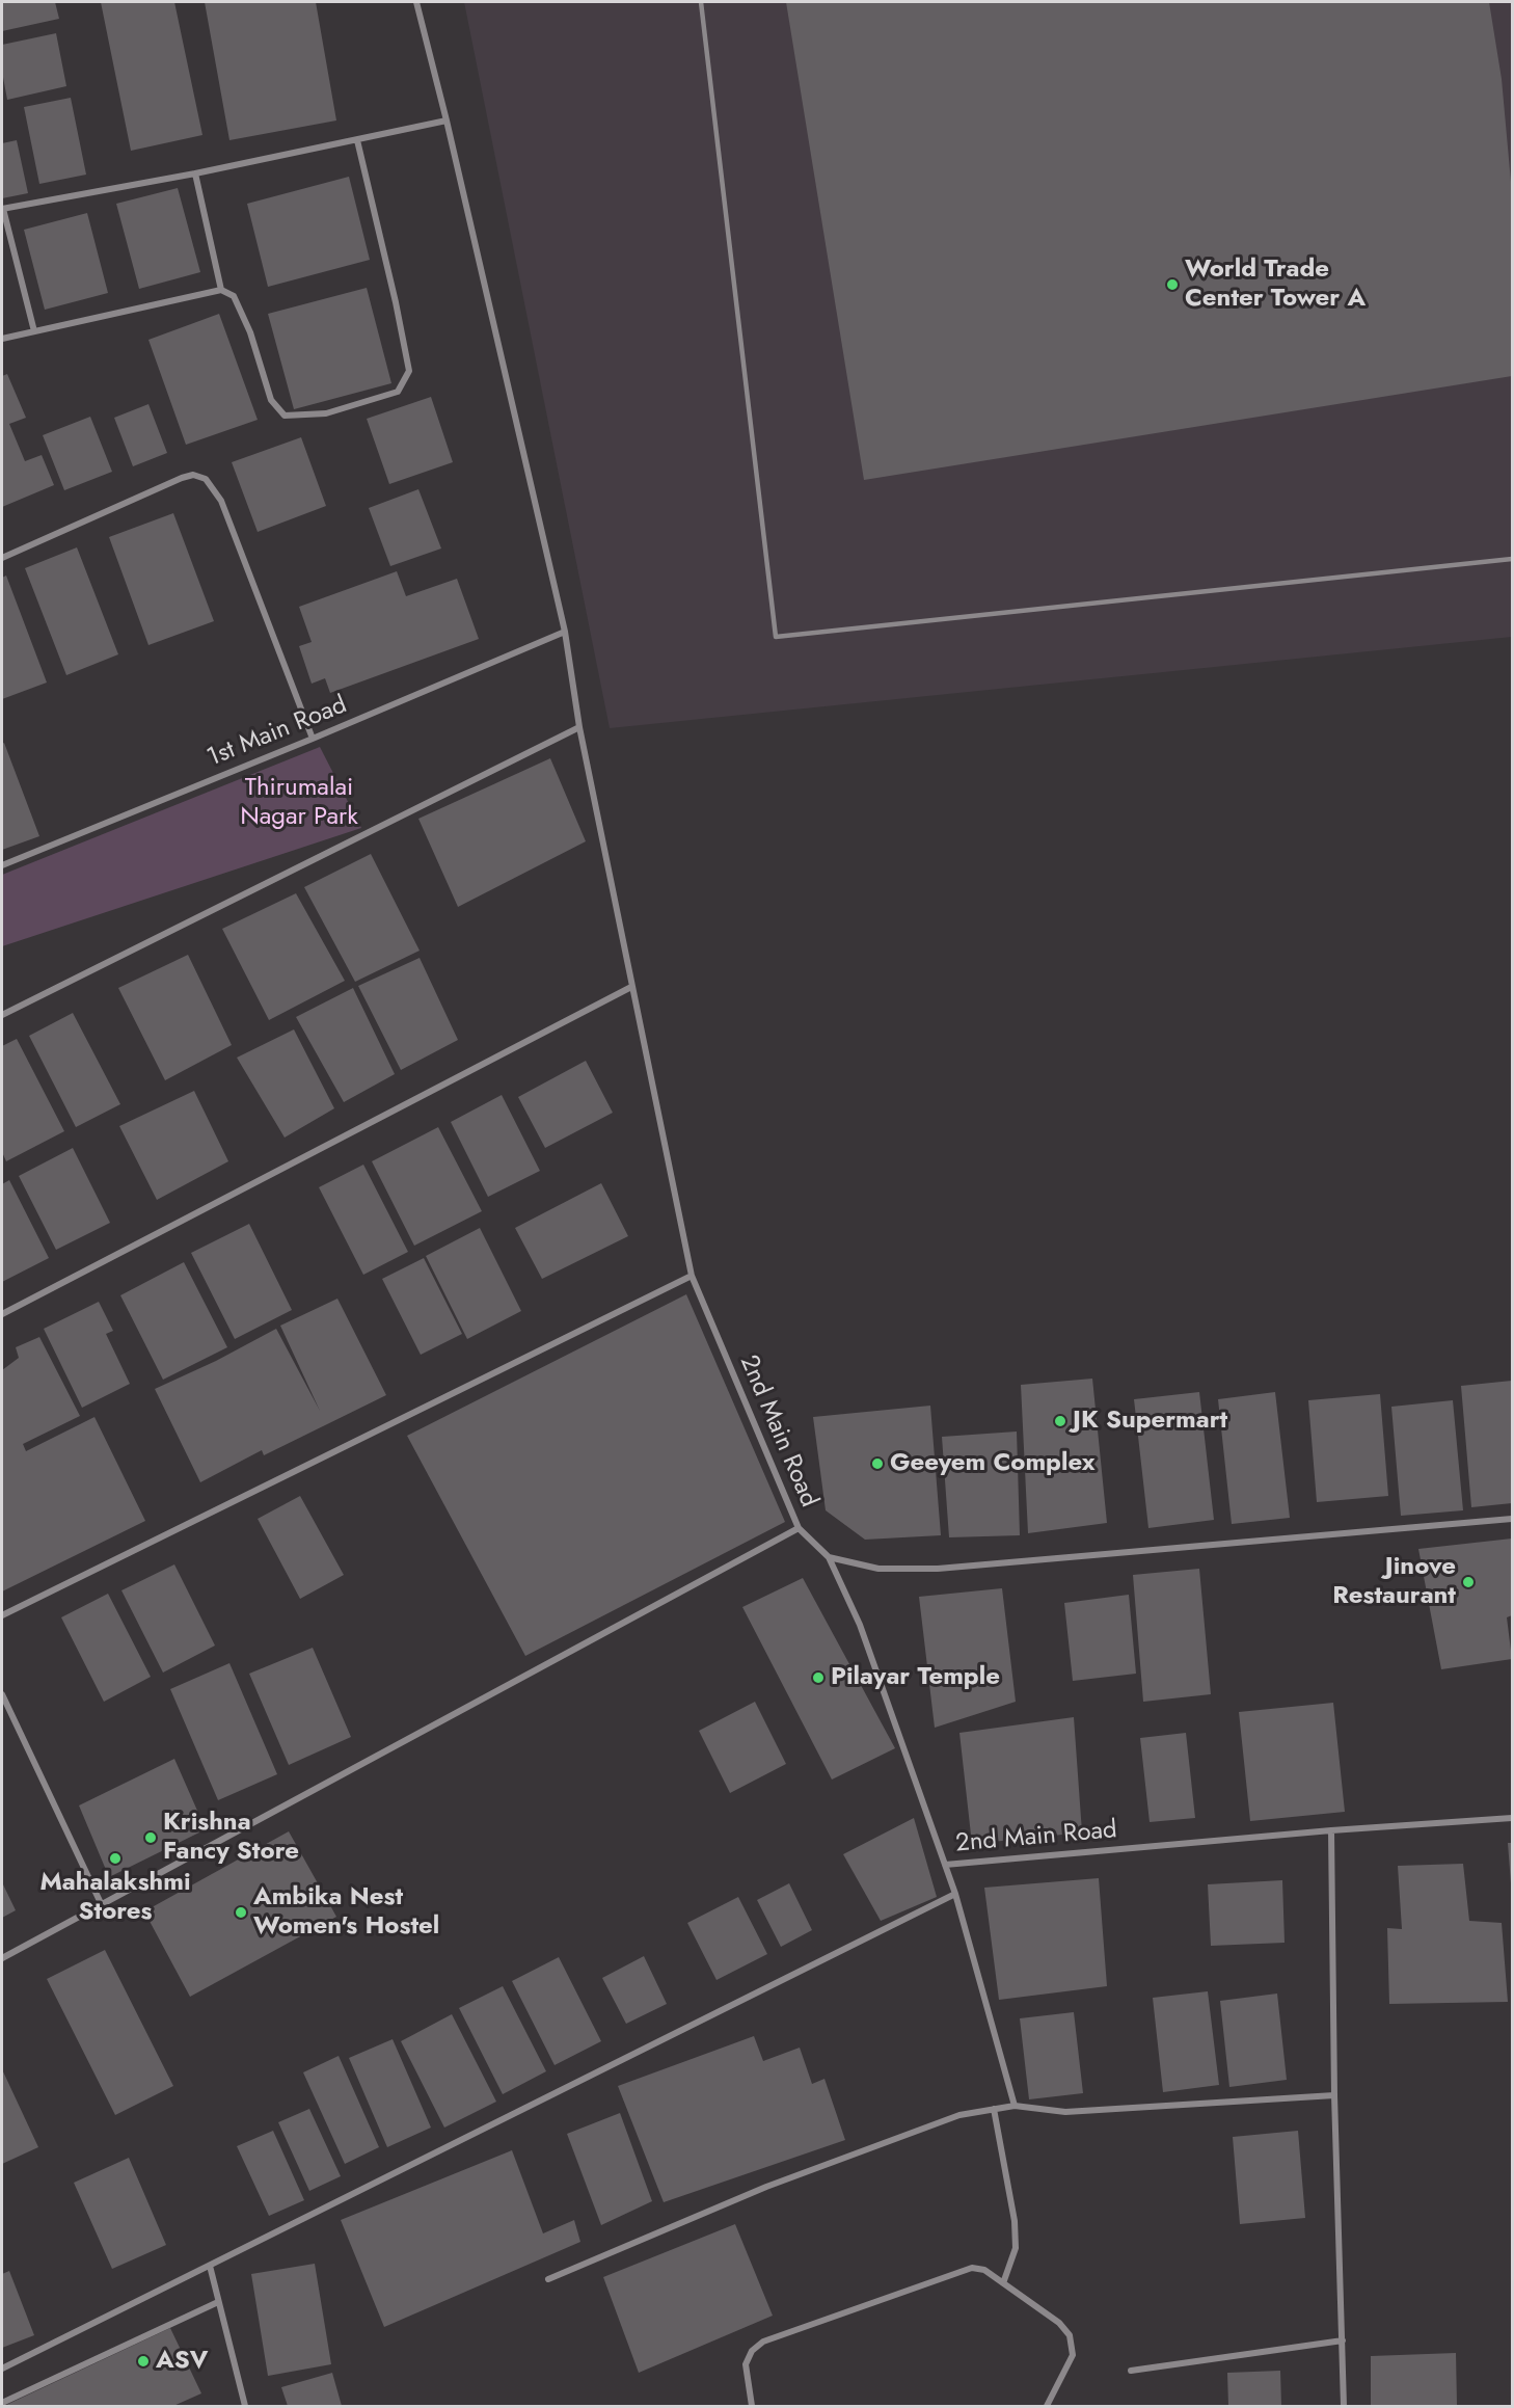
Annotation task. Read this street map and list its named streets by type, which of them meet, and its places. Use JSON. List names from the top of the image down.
{
  "streets": {
    "street": ["1st Main Road", "2nd Main Road"]
  },
  "crossings": [
    ["1st Main Road", "2nd Main Road"]
  ],
  "parks": ["Thirumalai Nagar Park"],
  "places": [
    "World Trade Center Tower A",
    "JK Supermart",
    "Geeyem Complex",
    "Jinove Restaurant",
    "Pilayar Temple",
    "Krishna Fancy Store",
    "Mahalakshmi Stores",
    "Ambika Nest Women's Hostel",
    "ASV"
  ]
}
